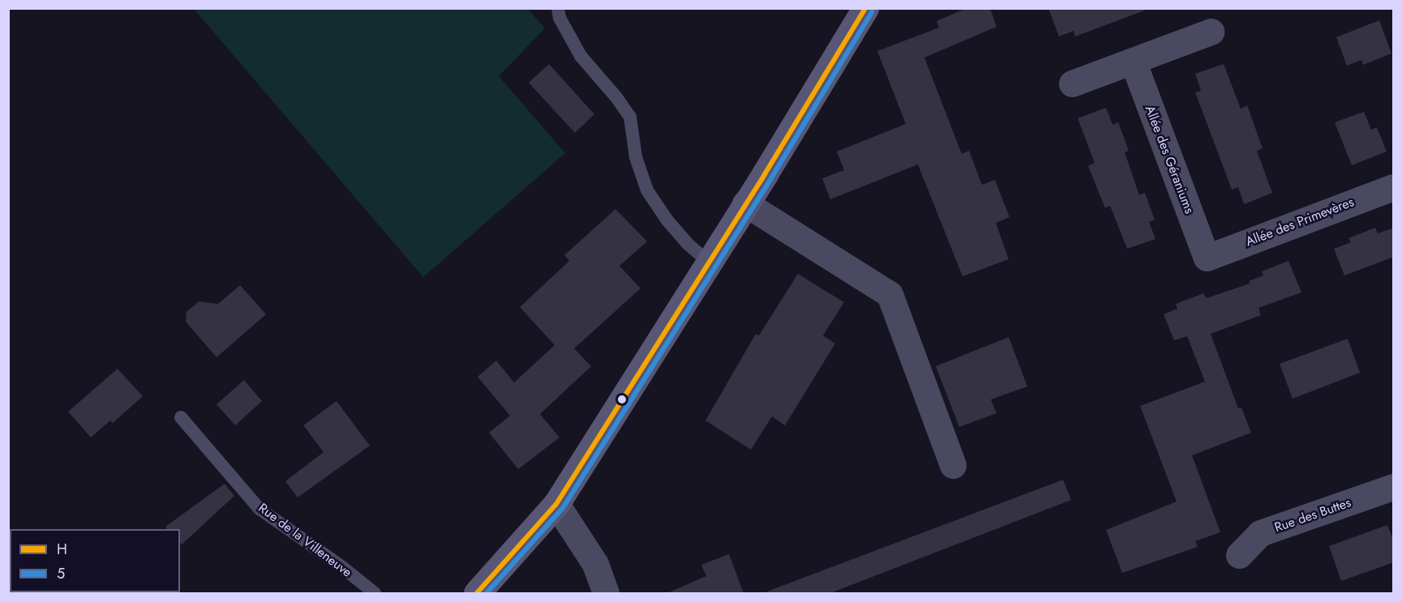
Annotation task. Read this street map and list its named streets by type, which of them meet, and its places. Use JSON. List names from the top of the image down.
{
  "streets": {
    "street": ["Allée des Géraniums", "Allée des Primevères", "Rue des Buttes"],
    "lane": ["Rue de la Villeneuve"]
  },
  "crossings": [
    ["Allée des Géraniums", "Allée des Primevères"]
  ],
  "lines": ["transit line H", "transit line 5"],
  "legend": ["H", "5"]
}
